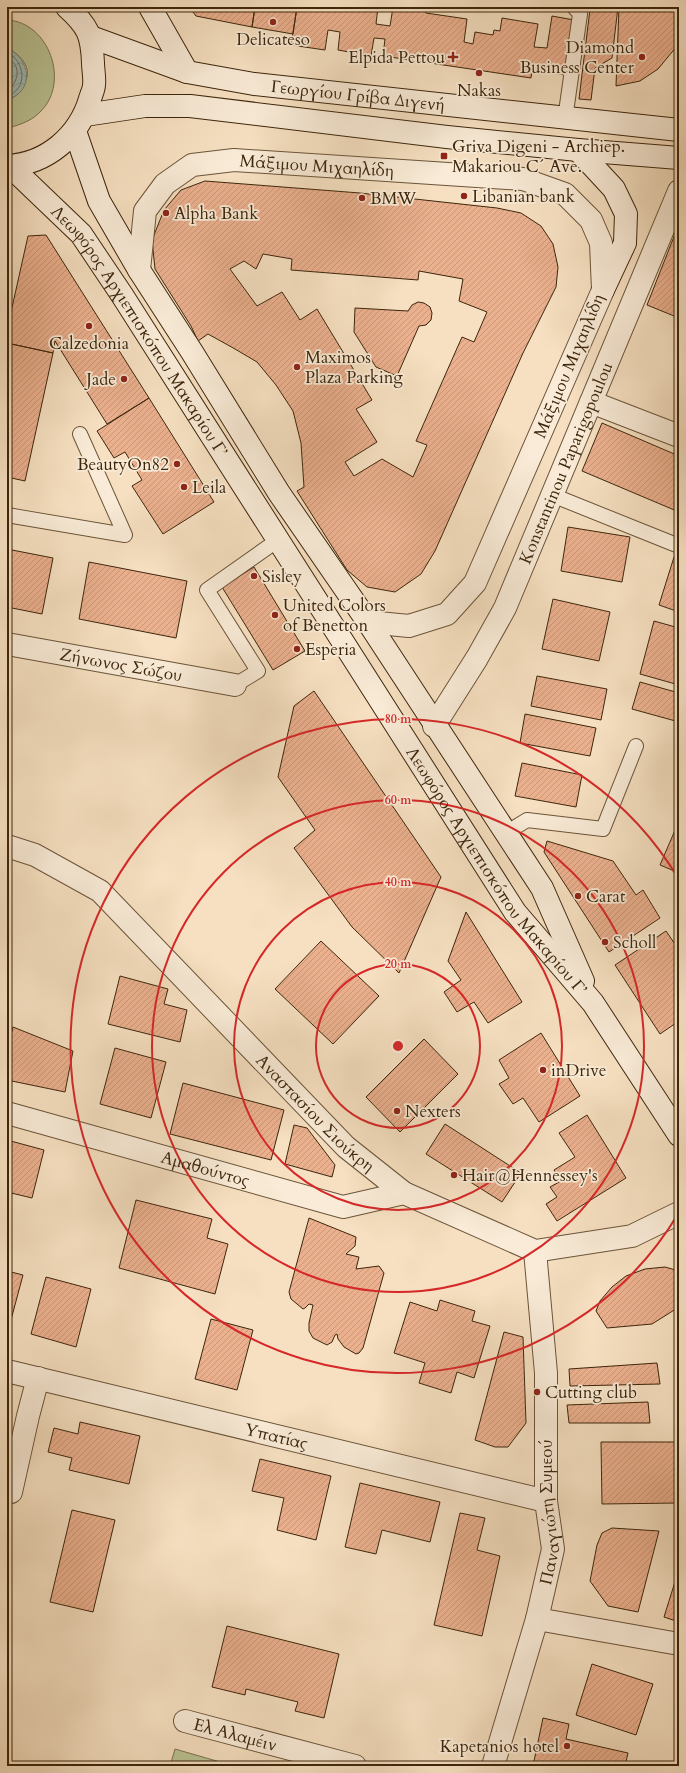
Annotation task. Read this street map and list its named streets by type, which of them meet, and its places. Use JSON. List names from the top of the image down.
{
  "streets": {
    "street": [
      "Γεωργίου Γρίβα Διγενή",
      "Μάξιμου Μιχαηλίδη",
      "Λεωφόρος Αρχιεπισκόπου Μακαρίου Γ’",
      "Konstantinou Paparigopoulou",
      "Ζήνωνος Σώζου",
      "Αναστασίου Σιούκρη",
      "Αμαθούντος",
      "Υπατίας",
      "Παναγιώτη Συμεού",
      "Ελ Αλαμέιν"
    ]
  },
  "crossings": [
    ["Γεωργίου Γρίβα Διγενή", "Λεωφόρος Αρχιεπισκόπου Μακαρίου Γ’"],
    ["Μάξιμου Μιχαηλίδη", "Λεωφόρος Αρχιεπισκόπου Μακαρίου Γ’"],
    ["Λεωφόρος Αρχιεπισκόπου Μακαρίου Γ’", "Konstantinou Paparigopoulou"],
    ["Αναστασίου Σιούκρη", "Αμαθούντος"],
    ["Αναστασίου Σιούκρη", "Παναγιώτη Συμεού"],
    ["Υπατίας", "Παναγιώτη Συμεού"]
  ],
  "places": {
    "other": [
      "Delicateso",
      "Diamond Business Center",
      "Nakas",
      "Libanian bank",
      "BMW",
      "Alpha Bank",
      "Calzedonia",
      "Maximos Plaza Parking",
      "Jade",
      "BeautyOn82",
      "Leila",
      "Sisley",
      "United Colors of Benetton",
      "Esperia",
      "Carat",
      "Scholl",
      "inDrive",
      "Nexters",
      "Hair@Hennessey's",
      "Cutting club",
      "Kapetanios hotel"
    ],
    "health": ["Elpida Pettou"],
    "transit": ["Griva Digeni - Archiep. Makariou C´ Ave."]
  },
  "rings": [
    "80 m",
    "60 m",
    "40 m",
    "20 m"
  ]
}
